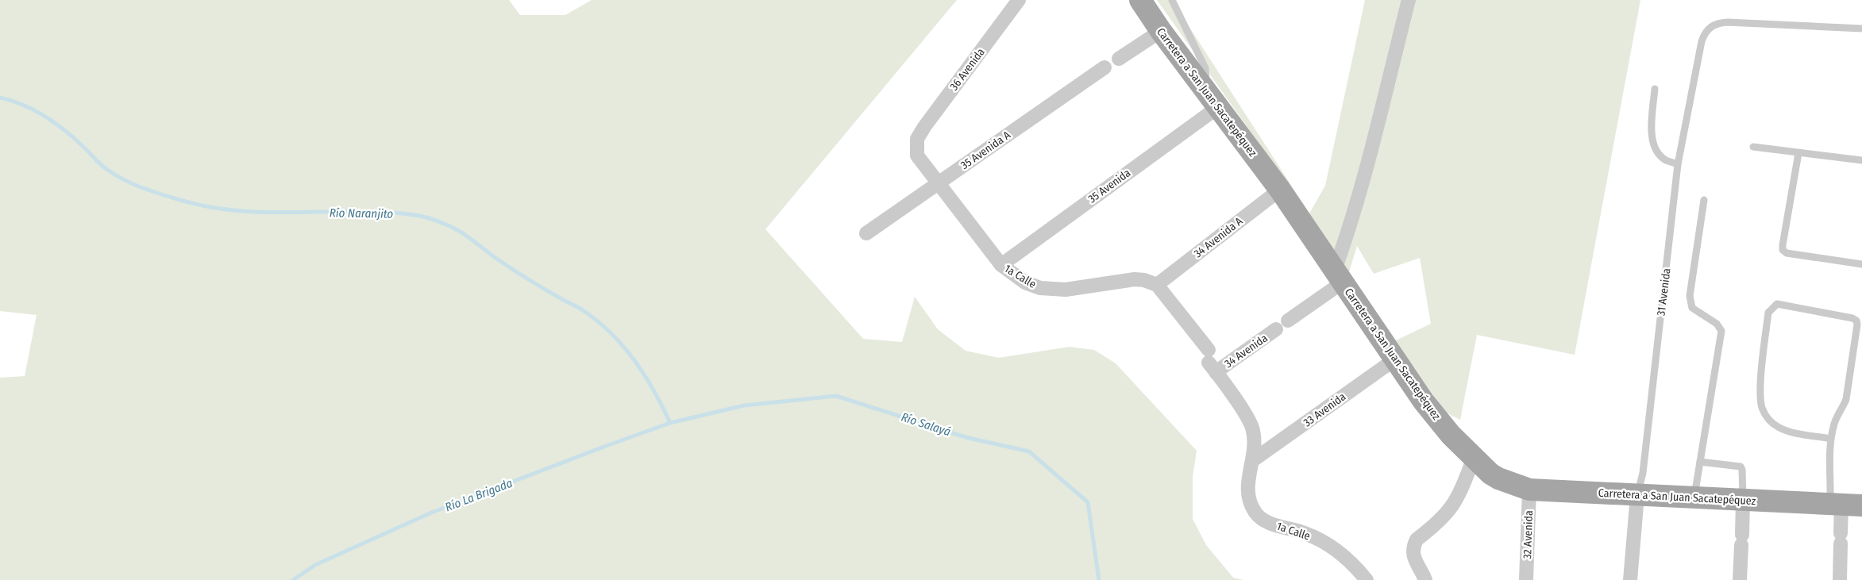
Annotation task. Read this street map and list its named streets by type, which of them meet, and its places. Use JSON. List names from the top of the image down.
{
  "streets": {
    "main road": ["Carretera a San Juan Sacatepéquez"],
    "street": [
      "36 Avenida",
      "35 Avenida A",
      "35 Avenida",
      "34 Avenida A",
      "1a Calle",
      "31 Avenida",
      "34 Avenida",
      "33 Avenida",
      "32 Avenida"
    ]
  },
  "crossings": [
    ["36 Avenida", "1a Calle"],
    ["Carretera a San Juan Sacatepéquez", "35 Avenida"],
    ["Carretera a San Juan Sacatepéquez", "34 Avenida A"],
    ["Carretera a San Juan Sacatepéquez", "31 Avenida"],
    ["Carretera a San Juan Sacatepéquez", "33 Avenida"],
    ["Carretera a San Juan Sacatepéquez", "32 Avenida"],
    ["35 Avenida A", "1a Calle"],
    ["35 Avenida", "1a Calle"],
    ["34 Avenida A", "1a Calle"],
    ["1a Calle", "34 Avenida"],
    ["1a Calle", "33 Avenida"]
  ],
  "water": ["Río Naranjito", "Río Salayá", "Río La Brigada"]
}
